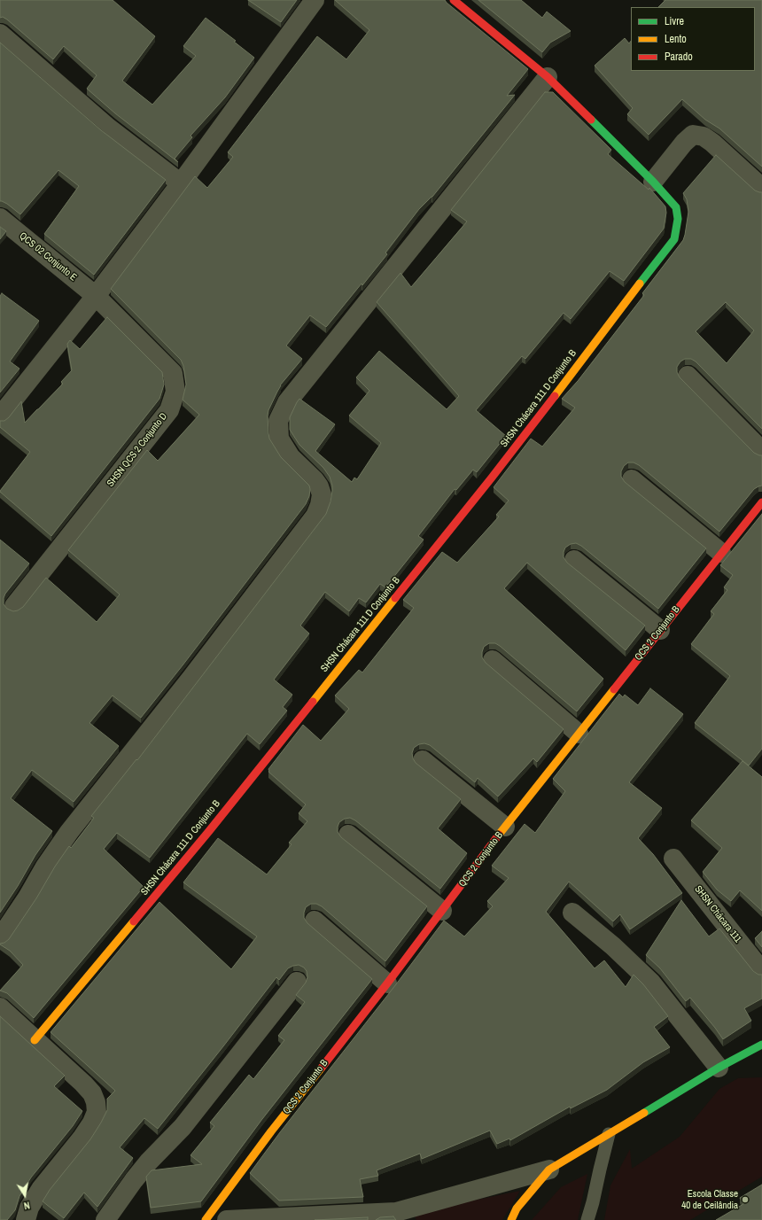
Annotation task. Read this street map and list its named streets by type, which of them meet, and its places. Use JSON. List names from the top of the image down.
{
  "streets": {
    "street": [
      "QCS 02 Conjunto E",
      "SHSN Chácara 111 D Conjunto B",
      "SHSN QCS 2 Conjunto D",
      "QCS 2 Conjunto B",
      "SHSN Chácara 111"
    ]
  },
  "crossings": [
    ["QCS 02 Conjunto E", "SHSN QCS 2 Conjunto D"]
  ],
  "places": ["Escola Classe 40 de Ceilândia"],
  "legend": ["Livre", "Lento", "Parado"],
  "north": "bottom"
}
